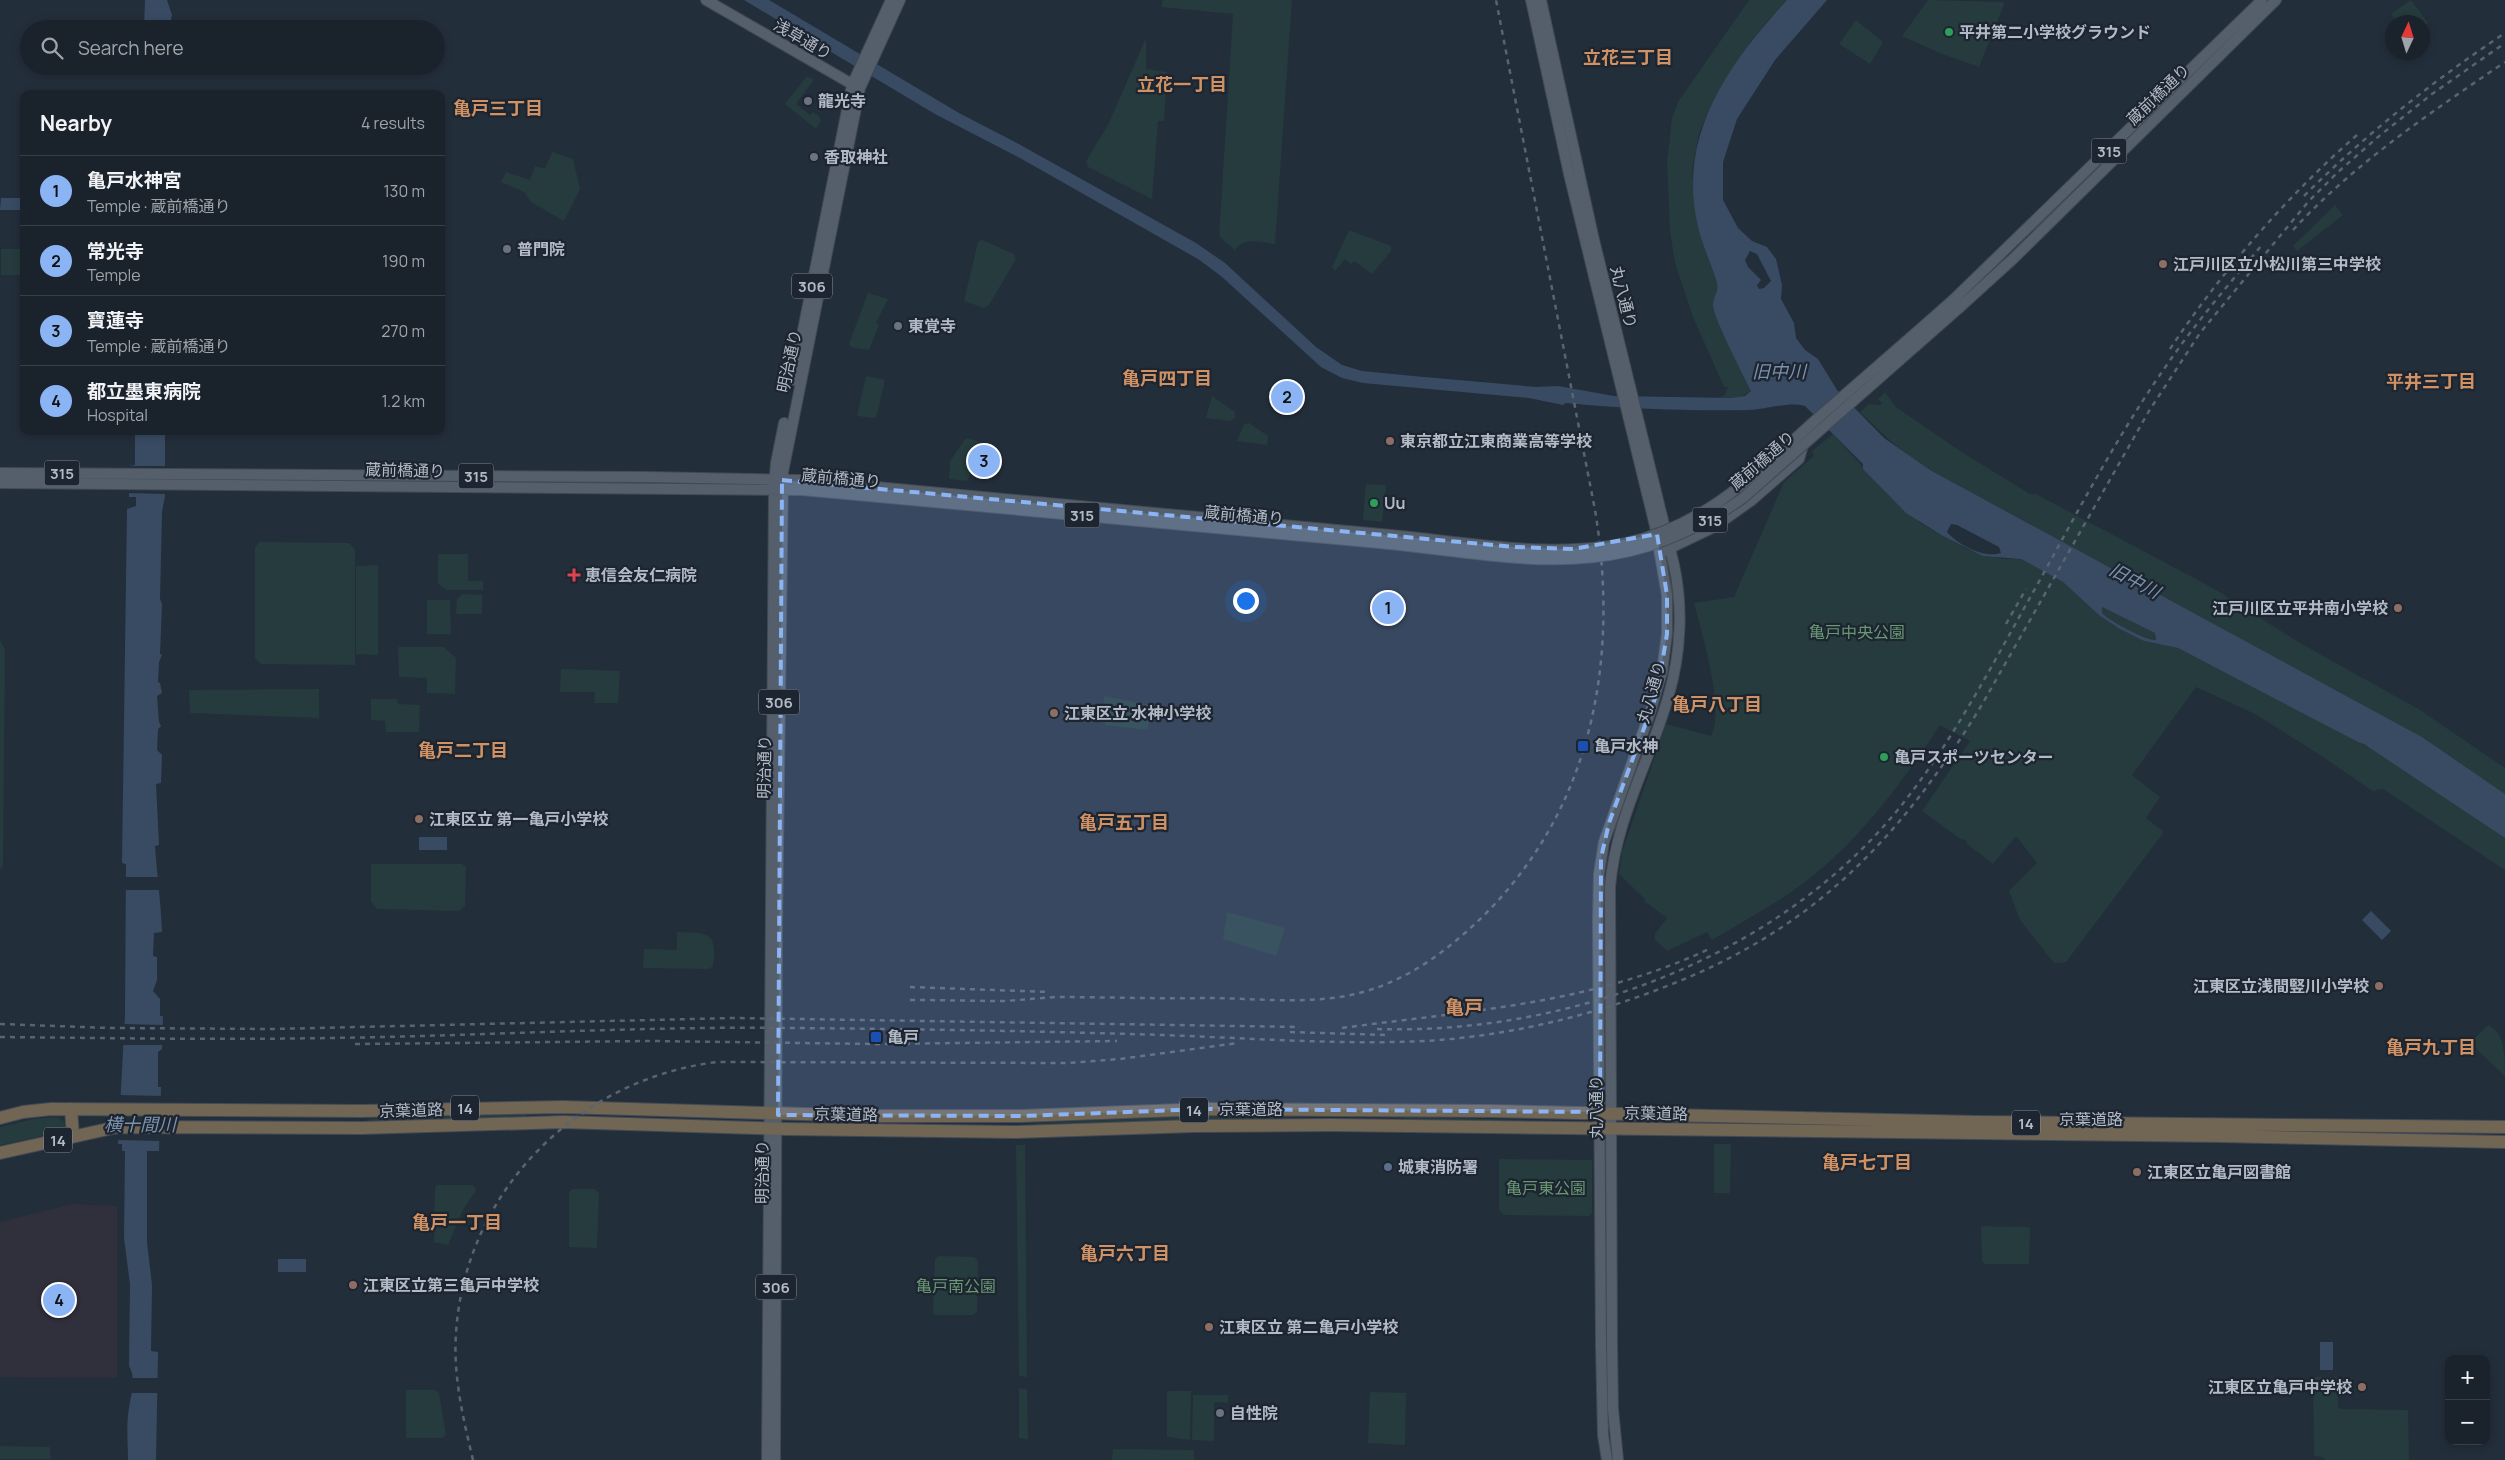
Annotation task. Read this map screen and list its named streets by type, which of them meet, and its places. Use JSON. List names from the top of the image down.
{
  "streets": {
    "highway": ["14", "京葉道路"],
    "main road": [
      "浅草通り",
      "蔵前橋通り",
      "315",
      "306",
      "丸八通り",
      "明治通り"
    ]
  },
  "crossings": [
    ["浅草通り", "明治通り"],
    ["蔵前橋通り", "明治通り"],
    ["丸八通り", "京葉道路"],
    ["明治通り", "京葉道路"]
  ],
  "districts": [
    "立花三丁目",
    "立花一丁目",
    "亀戸三丁目",
    "亀戸四丁目",
    "平井三丁目",
    "亀戸八丁目",
    "亀戸二丁目",
    "亀戸五丁目",
    "亀戸",
    "亀戸九丁目",
    "亀戸七丁目",
    "亀戸一丁目",
    "亀戸六丁目"
  ],
  "water": ["旧中川", "横十間川"],
  "parks": ["亀戸中央公園", "亀戸東公園", "亀戸南公園"],
  "places": {
    "other": [
      "平井第二小学校グラウンド",
      "龍光寺",
      "香取神社",
      "普門院",
      "江戸川区立小松川第三中学校",
      "東覚寺",
      "東京都立江東商業高等学校",
      "Uu",
      "江戸川区立平井南小学校",
      "江東区立 水神小学校",
      "亀戸スポーツセンター",
      "江東区立 第一亀戸小学校",
      "江東区立浅間竪川小学校",
      "城東消防署",
      "江東区立亀戸図書館",
      "江東区立第三亀戸中学校",
      "江東区立 第二亀戸小学校",
      "江東区立亀戸中学校",
      "自性院"
    ],
    "health": ["恵信会友仁病院"],
    "transit": ["亀戸水神", "亀戸"]
  },
  "north": "top",
  "page": {
    "search": "Search here",
    "heading": ["Nearby", "4 results"],
    "list": [
      {
        "mark": "1",
        "name": "亀戸水神宮",
        "note": "Temple · 蔵前橋通り",
        "value": "130 m"
      },
      {
        "mark": "2",
        "name": "常光寺",
        "note": "Temple",
        "value": "190 m"
      },
      {
        "mark": "3",
        "name": "寶蓮寺",
        "note": "Temple · 蔵前橋通り",
        "value": "270 m"
      },
      {
        "mark": "4",
        "name": "都立墨東病院",
        "note": "Hospital",
        "value": "1.2 km"
      }
    ],
    "pins": [
      "2",
      "3",
      "1",
      "4"
    ],
    "map_buttons": ["+", "−"]
  }
}
